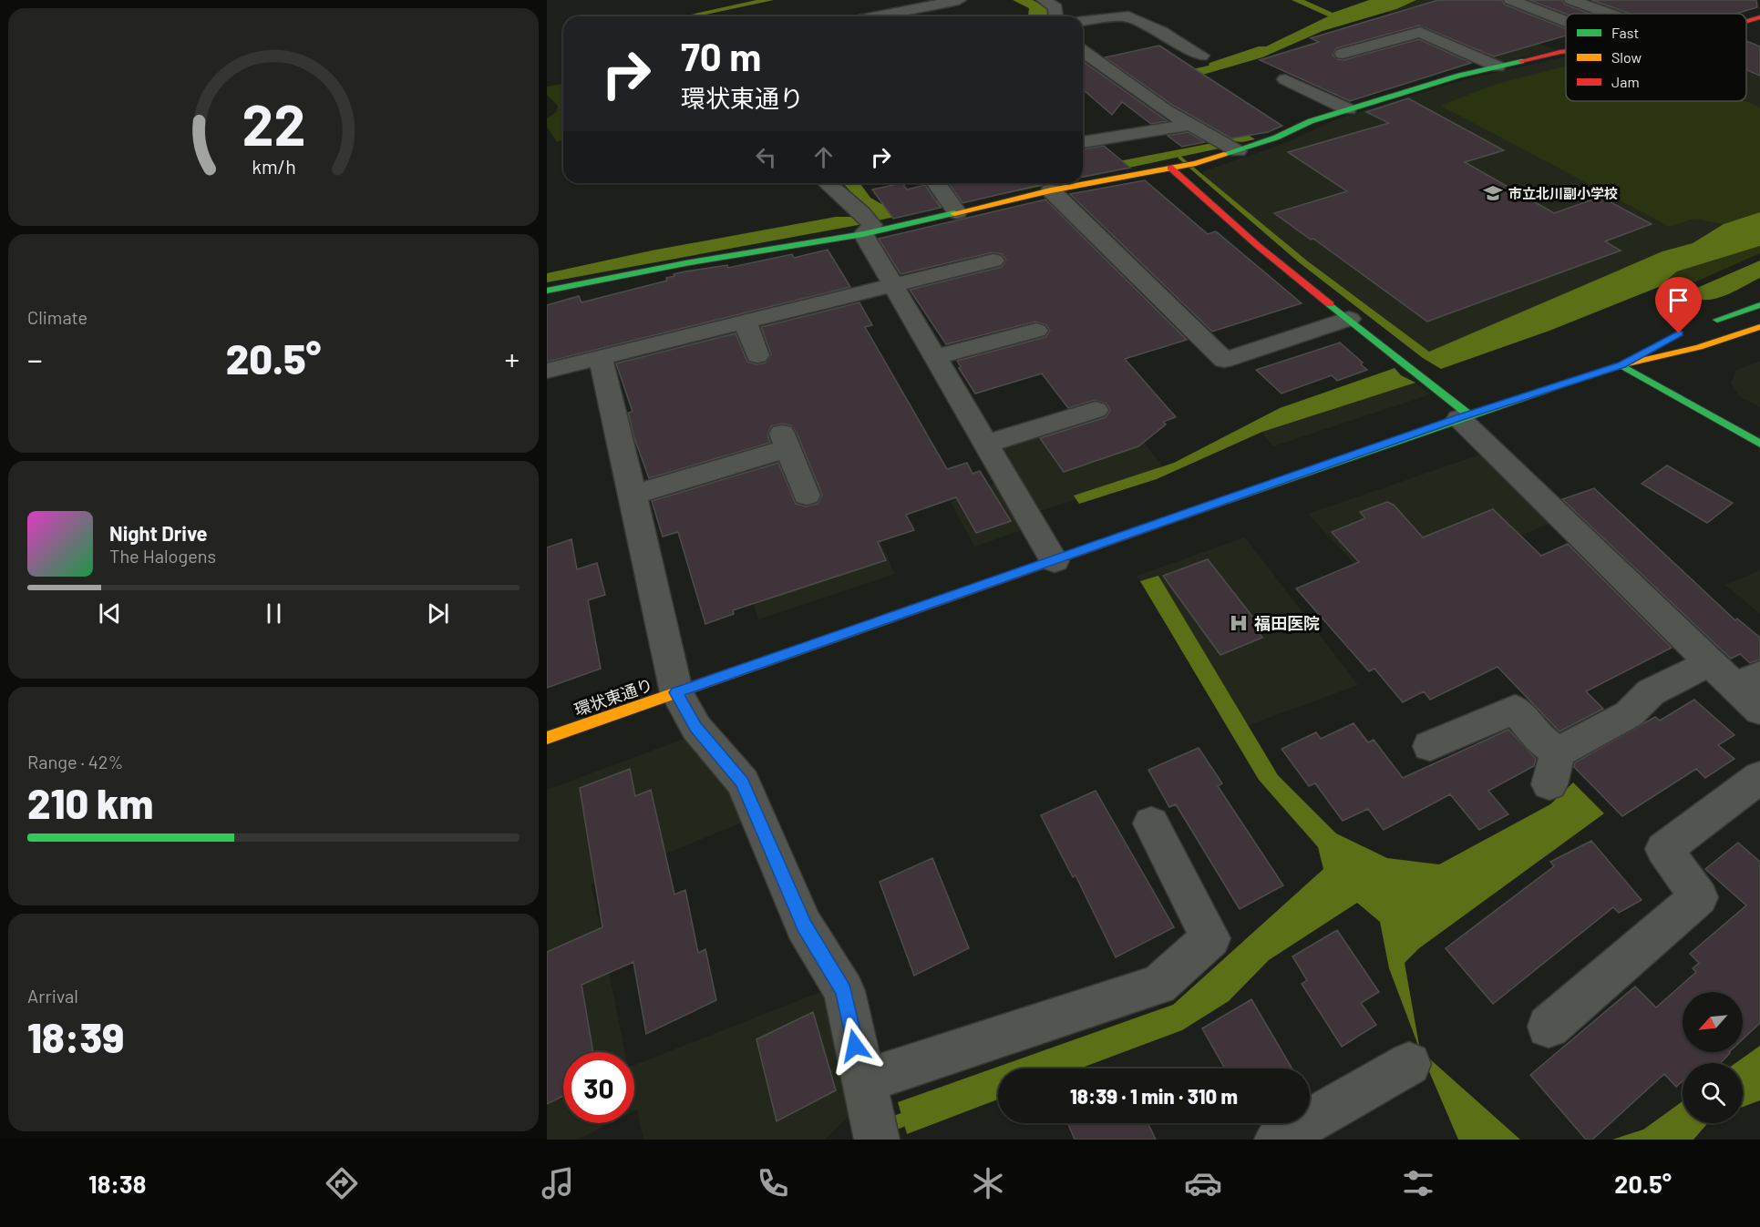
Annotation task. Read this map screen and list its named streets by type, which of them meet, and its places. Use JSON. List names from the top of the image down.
{
  "streets": {
    "street": ["環状東通り"]
  },
  "places": {
    "school or university": ["市立北川副小学校"],
    "hospital": ["福田医院"]
  },
  "legend": ["Fast", "Slow", "Jam"],
  "north": "bottom left",
  "page": {
    "turn": ["70 m", "環状東通り"],
    "tile": [
      "Climate",
      ["Range · 42%", "210 km"],
      ["Arrival", "18:39"]
    ],
    "heat": ["−", "20.5°", "+"],
    "song": ["Night Drive", "The Halogens"],
    "limit": "30",
    "trip": "18:39 · 1 min · 310 m",
    "tabs": ["18:38", "20.5°"],
    "gauge": ["22", "km/h"]
  }
}
